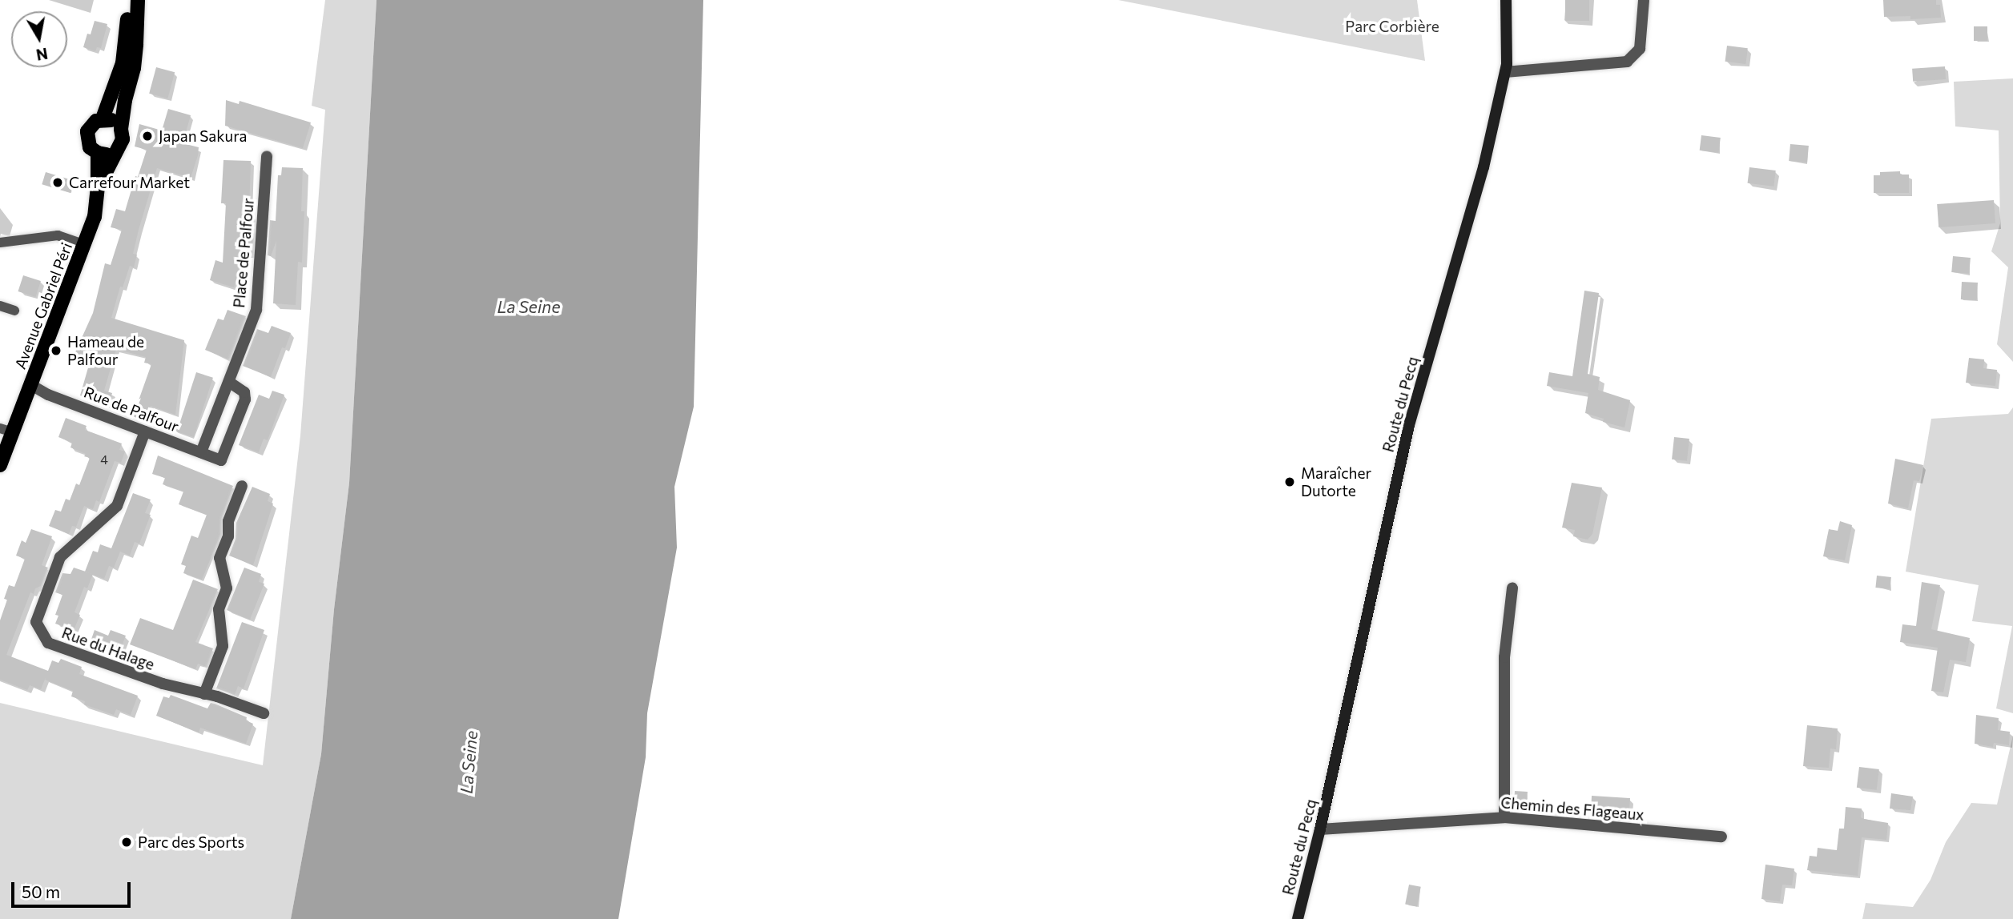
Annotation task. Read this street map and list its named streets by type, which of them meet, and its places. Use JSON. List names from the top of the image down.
{
  "streets": {
    "main road": ["Avenue Gabriel Péri", "Route du Pecq"],
    "street": [
      "Place de Palfour",
      "Rue de Palfour",
      "Rue du Halage",
      "Chemin des Flageaux"
    ]
  },
  "crossings": [
    ["Place de Palfour", "Rue de Palfour"],
    ["Avenue Gabriel Péri", "Rue de Palfour"],
    ["Route du Pecq", "Chemin des Flageaux"],
    ["Rue de Palfour", "Rue du Halage"]
  ],
  "water": ["La Seine"],
  "parks": ["Parc Corbière"],
  "places": [
    "Japan Sakura",
    "Carrefour Market",
    "Hameau de Palfour",
    "Maraîcher Dutorte",
    "Parc des Sports"
  ],
  "house_numbers": ["4"],
  "scale_bar": "50 m",
  "north": "bottom"
}
